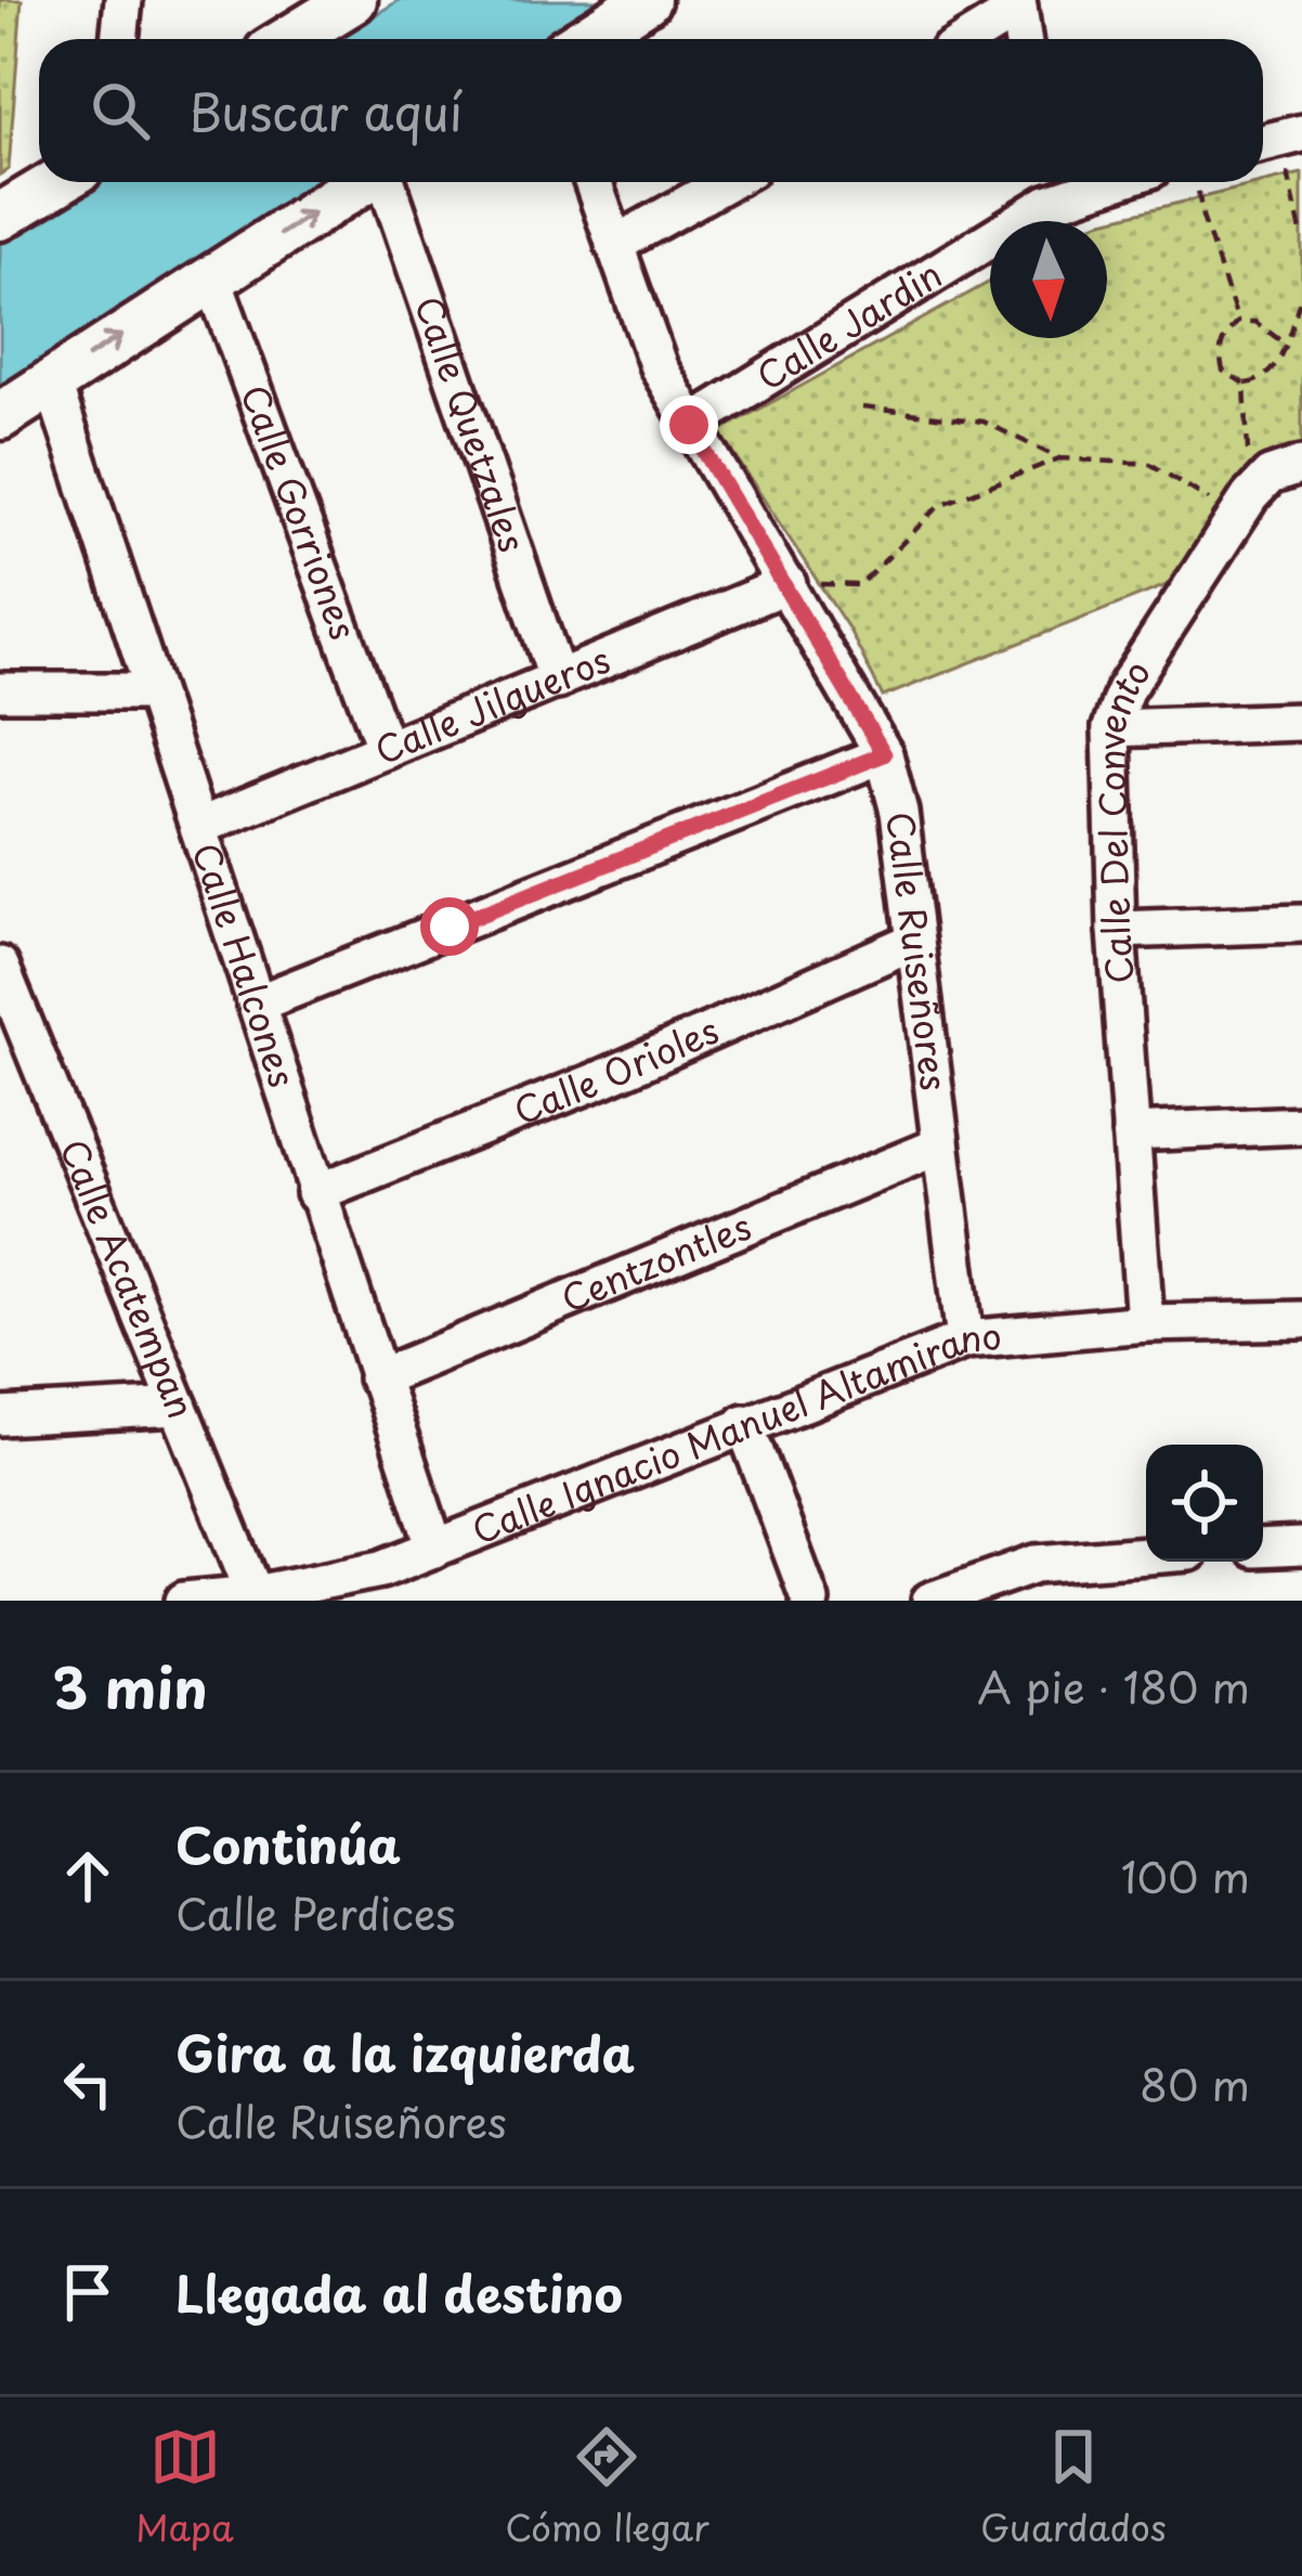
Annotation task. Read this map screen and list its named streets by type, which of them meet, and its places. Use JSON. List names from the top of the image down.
{
  "streets": {
    "street": [
      "Calle Jardin",
      "Calle Quetzales",
      "Calle Gorriones",
      "Calle Jilgueros",
      "Calle Del Convento",
      "Calle Ruiseñores",
      "Calle Halcones",
      "Calle Orioles",
      "Centzontles",
      "Calle Acatempan",
      "Calle Ignacio Manuel Altamirano"
    ]
  },
  "crossings": [
    ["Calle Jardin", "Calle Ruiseñores"],
    ["Calle Quetzales", "Calle Jilgueros"],
    ["Calle Gorriones", "Calle Jilgueros"],
    ["Calle Jilgueros", "Calle Ruiseñores"],
    ["Calle Jilgueros", "Calle Halcones"],
    ["Calle Del Convento", "Calle Ignacio Manuel Altamirano"],
    ["Calle Ruiseñores", "Calle Orioles"],
    ["Calle Ruiseñores", "Centzontles"],
    ["Calle Ruiseñores", "Calle Ignacio Manuel Altamirano"],
    ["Calle Halcones", "Calle Orioles"],
    ["Calle Halcones", "Centzontles"],
    ["Calle Halcones", "Calle Ignacio Manuel Altamirano"],
    ["Calle Acatempan", "Calle Ignacio Manuel Altamirano"]
  ],
  "north": "bottom",
  "page": {
    "search": "Buscar aquí",
    "heading": ["3 min", "A pie · 180 m"],
    "list": [
      ["Continúa", "Calle Perdices", "100 m"],
      ["Gira a la izquierda", "Calle Ruiseñores", "80 m"],
      "Llegada al destino"
    ],
    "nav": ["Mapa", "Cómo llegar", "Guardados"]
  }
}
